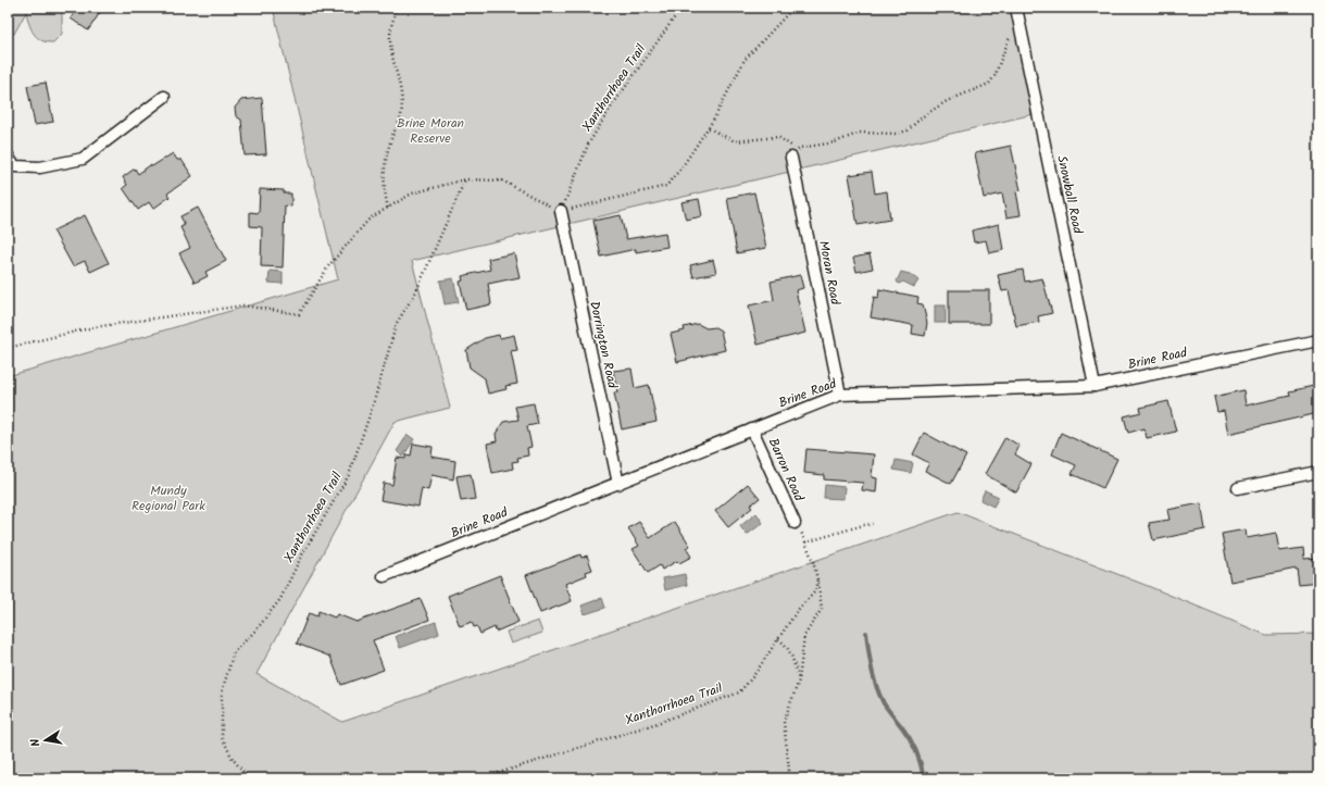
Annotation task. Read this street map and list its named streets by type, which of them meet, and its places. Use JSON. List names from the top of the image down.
{
  "streets": {
    "street": [
      "Snowball Road",
      "Moran Road",
      "Dorrington Road",
      "Brine Road",
      "Barron Road"
    ],
    "path": ["Xanthorrhoea Trail"]
  },
  "crossings": [
    ["Xanthorrhoea Trail", "Dorrington Road"],
    ["Snowball Road", "Brine Road"],
    ["Moran Road", "Brine Road"],
    ["Dorrington Road", "Brine Road"],
    ["Brine Road", "Barron Road"]
  ],
  "parks": ["Brine Moran Reserve", "Mundy Regional Park"],
  "north": "left"
}
